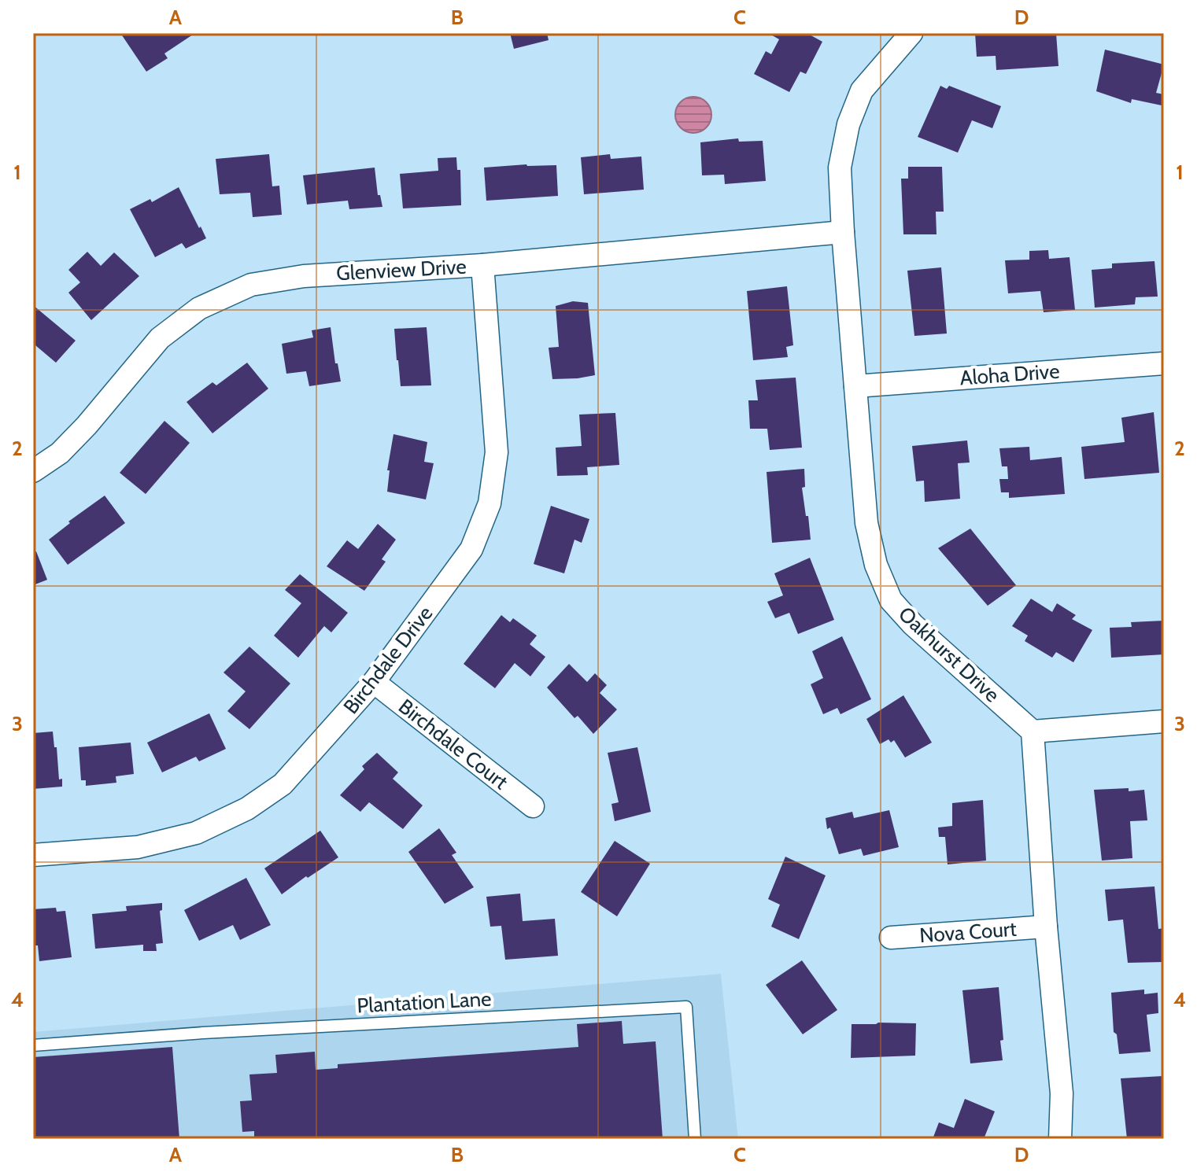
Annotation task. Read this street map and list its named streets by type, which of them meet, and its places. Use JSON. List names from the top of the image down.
{
  "streets": {
    "street": [
      "Glenview Drive",
      "Aloha Drive",
      "Oakhurst Drive",
      "Birchdale Drive",
      "Birchdale Court",
      "Nova Court"
    ],
    "lane": ["Plantation Lane"]
  },
  "crossings": [
    ["Glenview Drive", "Oakhurst Drive"],
    ["Glenview Drive", "Birchdale Drive"],
    ["Aloha Drive", "Oakhurst Drive"],
    ["Birchdale Drive", "Birchdale Court"]
  ],
  "grid": {
    "columns": [
      "A",
      "B",
      "C",
      "D"
    ],
    "rows": [
      "1",
      "2",
      "3",
      "4"
    ]
  }
}
